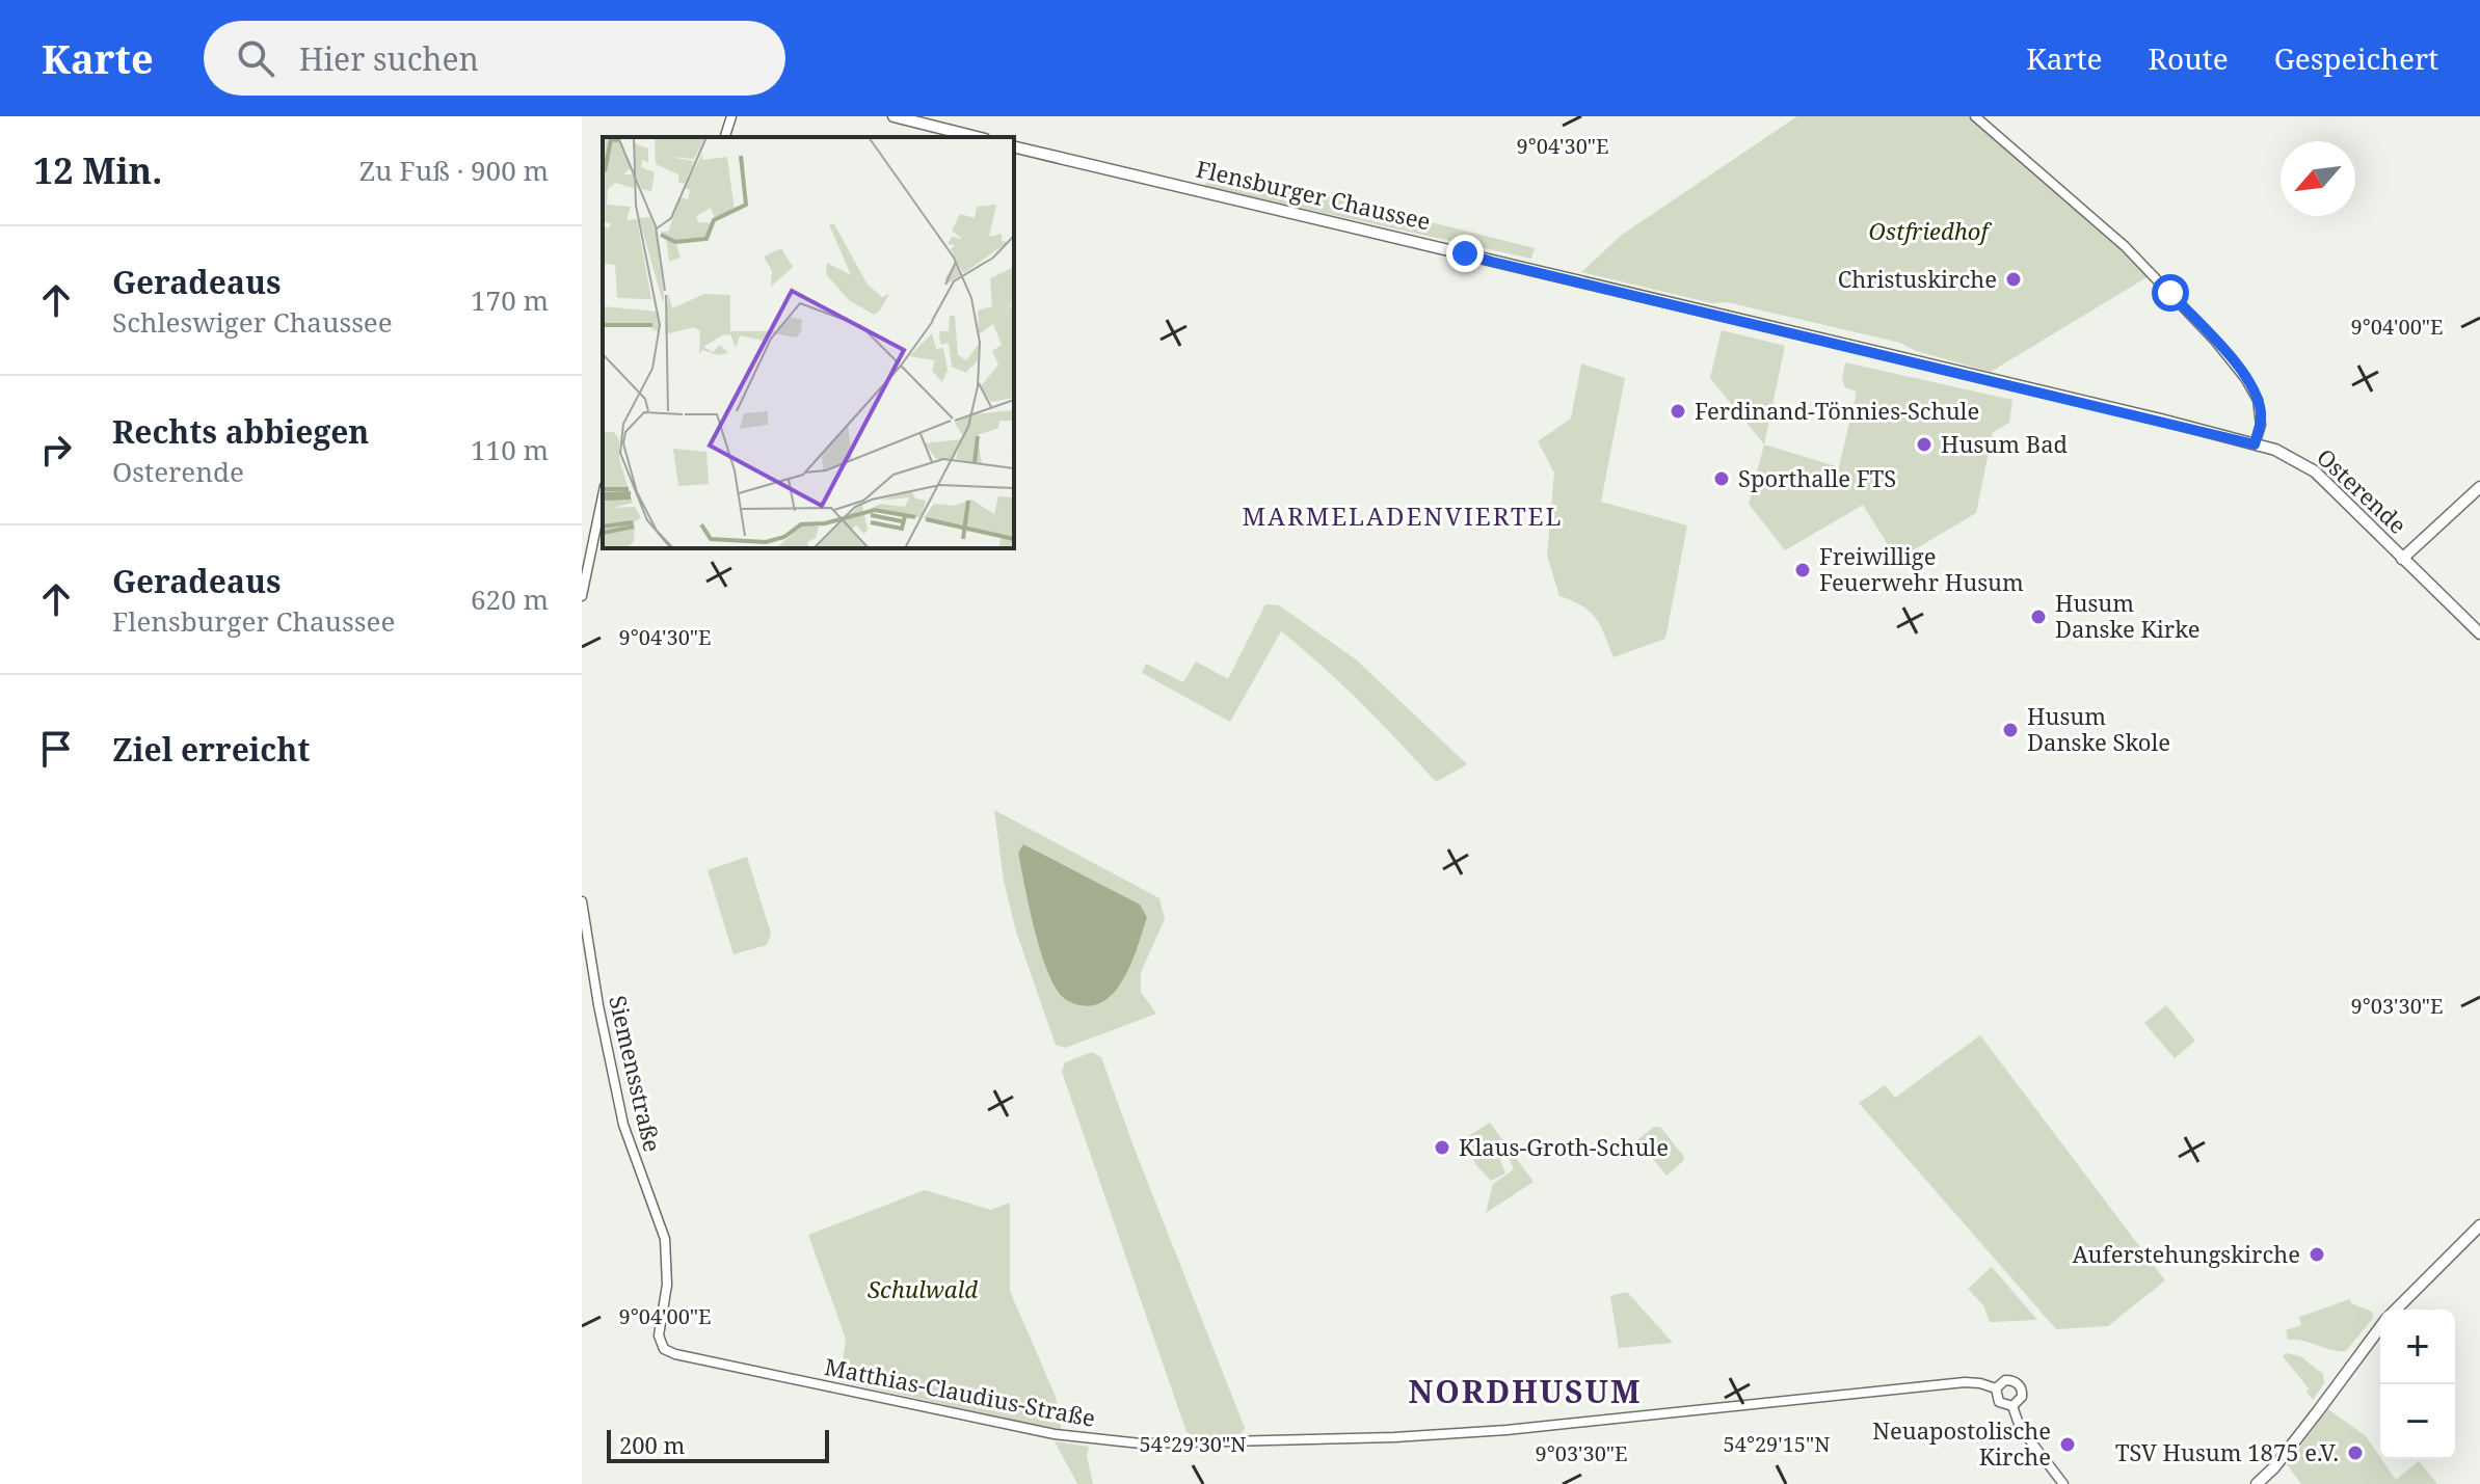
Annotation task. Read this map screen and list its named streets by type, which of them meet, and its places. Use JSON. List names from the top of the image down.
{
  "streets": {
    "main road": ["Flensburger Chaussee", "Osterende"],
    "street": ["Siemensstraße", "Matthias-Claudius-Straße"]
  },
  "crossings": [
    ["Flensburger Chaussee", "Osterende"],
    ["Siemensstraße", "Matthias-Claudius-Straße"]
  ],
  "districts": ["MARMELADENVIERTEL", "NORDHUSUM"],
  "parks": ["Ostfriedhof", "Schulwald"],
  "places": [
    "Christuskirche",
    "Ferdinand-Tönnies-Schule",
    "Husum Bad",
    "Sporthalle FTS",
    "Freiwillige Feuerwehr Husum",
    "Husum Danske Kirke",
    "Husum Danske Skole",
    "Klaus-Groth-Schule",
    "Auferstehungskirche",
    "Neuapostolische Kirche",
    "TSV Husum 1875 e.V."
  ],
  "scale_bar": "200 m",
  "north": "bottom left",
  "page": {
    "header": "Karte",
    "search": "Hier suchen",
    "nav": ["Karte", "Route", "Gespeichert"],
    "heading": ["12 Min.", "Zu Fuß · 900 m"],
    "list": [
      ["Geradeaus", "Schleswiger Chaussee", "170 m"],
      ["Rechts abbiegen", "Osterende", "110 m"],
      ["Geradeaus", "Flensburger Chaussee", "620 m"],
      "Ziel erreicht"
    ],
    "map_buttons": ["+", "−"],
    "scale": "200 m"
  },
  "coordinates": [
    "9°04'30\"E",
    "9°04'00\"E",
    "9°03'30\"E",
    "54°29'30\"N",
    "54°29'15\"N"
  ]
}
